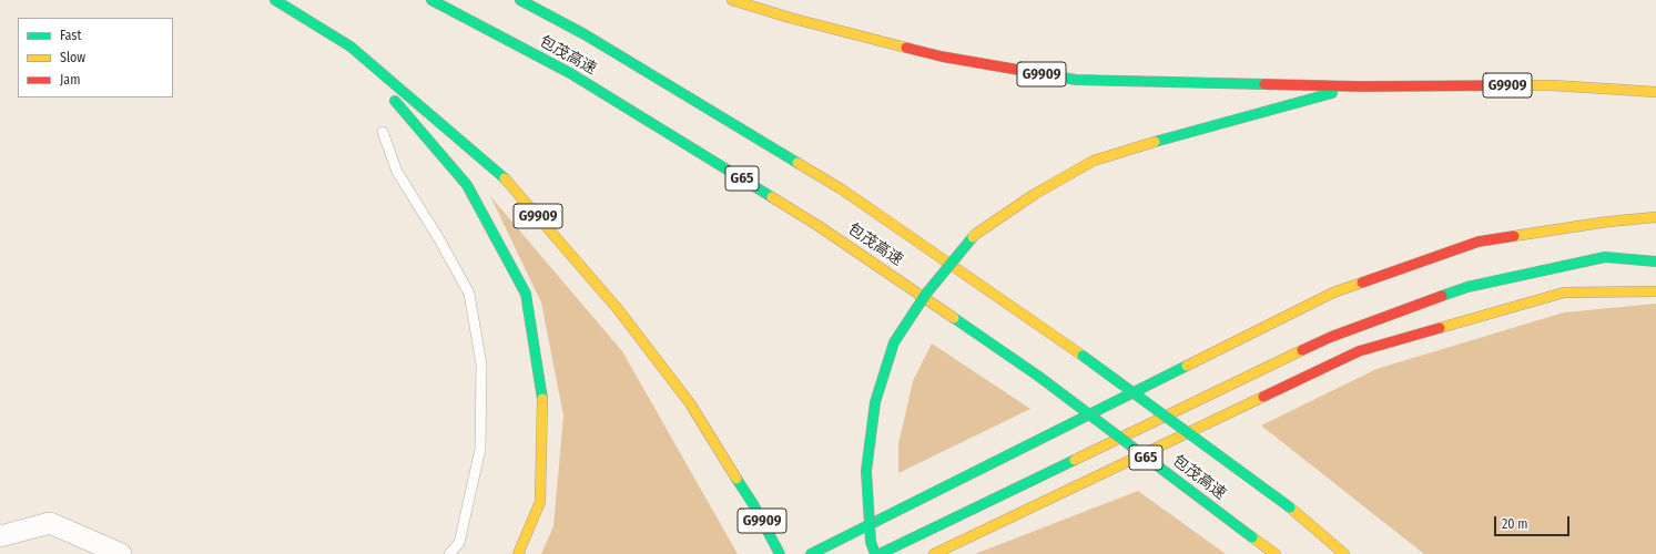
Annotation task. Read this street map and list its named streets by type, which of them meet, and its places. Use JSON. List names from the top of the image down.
{
  "streets": {
    "highway": ["包茂高速", "G9909", "G65"]
  },
  "legend": ["Fast", "Slow", "Jam"],
  "scale_bar": "20 m"
}
